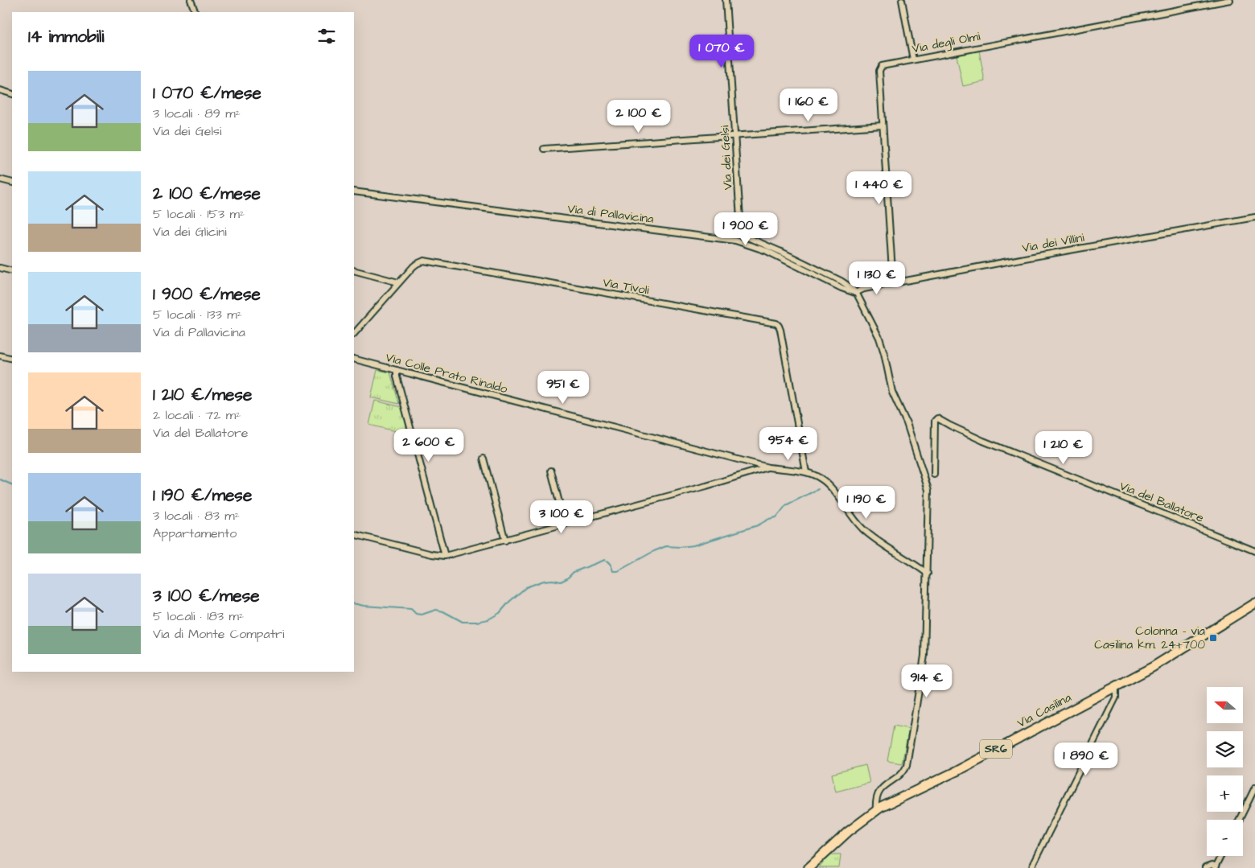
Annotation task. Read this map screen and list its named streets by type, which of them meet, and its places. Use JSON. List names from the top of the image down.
{
  "streets": {
    "main road": ["Via Casilina", "SR6"],
    "street": [
      "Via degli Olmi",
      "Via dei Gelsi",
      "Via di Pallavicina",
      "Via dei Villini",
      "Via Tivoli",
      "Via Colle Prato Rinaldo",
      "Via del Ballatore"
    ]
  },
  "crossings": [
    ["Via degli Olmi", "Via dei Villini"],
    ["Via dei Gelsi", "Via di Pallavicina"],
    ["Via dei Gelsi", "Via dei Villini"],
    ["Via di Pallavicina", "Via dei Villini"],
    ["Via Tivoli", "Via Colle Prato Rinaldo"]
  ],
  "places": {
    "transit": ["Colonna - via Casilina km. 24+700"]
  },
  "north": "left",
  "page": {
    "heading": "14 immobili",
    "price": [
      "1 070 €",
      "1 160 €",
      "2 100 €",
      "1 440 €",
      "1 900 €",
      "1 130 €",
      "951 €",
      "954 €",
      "2 600 €",
      "1 210 €",
      "1 190 €",
      "3 100 €",
      "914 €",
      "1 890 €"
    ],
    "list": [
      {
        "name": "1 070 €/mese",
        "note": "3 locali · 89 m² · Via dei Gelsi"
      },
      {
        "name": "2 100 €/mese",
        "note": "5 locali · 153 m² · Via dei Glicini"
      },
      {
        "name": "1 900 €/mese",
        "note": "5 locali · 133 m² · Via di Pallavicina"
      },
      {
        "name": "1 210 €/mese",
        "note": "2 locali · 72 m² · Via del Ballatore"
      },
      {
        "name": "1 190 €/mese",
        "note": "3 locali · 83 m² · Appartamento"
      },
      {
        "name": "3 100 €/mese",
        "note": "5 locali · 183 m² · Via di Monte Compatri"
      }
    ],
    "map_buttons": ["+", "−"]
  }
}
